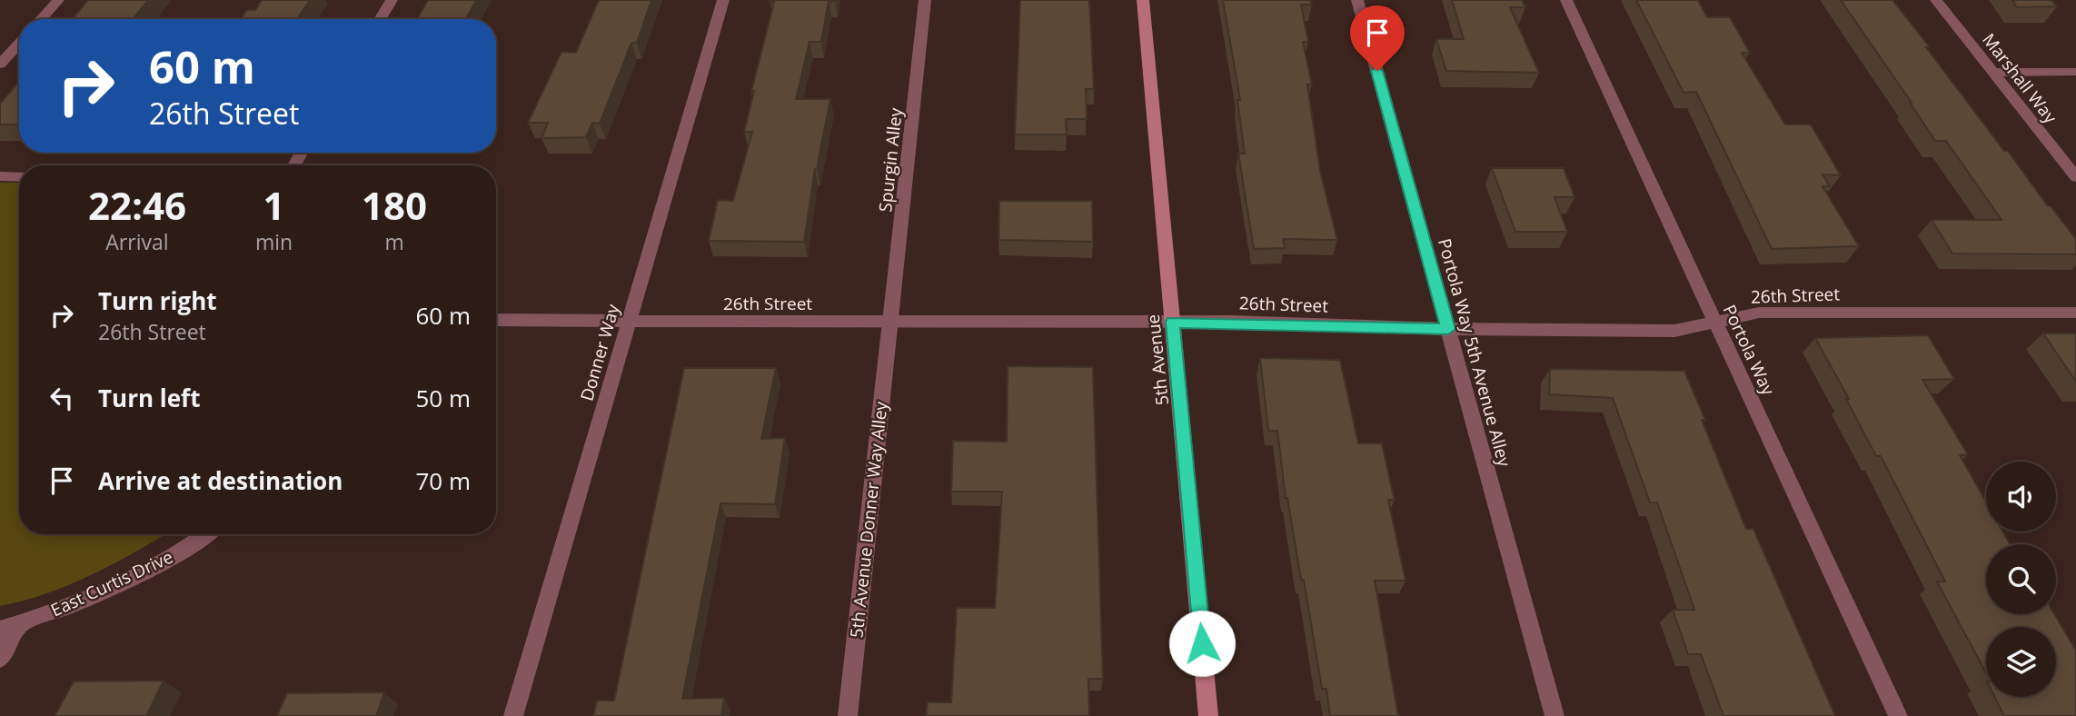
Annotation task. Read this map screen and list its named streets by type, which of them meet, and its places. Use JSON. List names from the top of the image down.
{
  "streets": {
    "street": [
      "Marshall Way",
      "Spurgin Alley",
      "26th Street",
      "Portola Way",
      "Donner Way",
      "Portola Way 5th Avenue Alley",
      "5th Avenue",
      "5th Avenue Donner Way Alley",
      "East Curtis Drive"
    ]
  },
  "crossings": [
    ["Spurgin Alley", "26th Street"],
    ["Spurgin Alley", "5th Avenue Donner Way Alley"],
    ["26th Street", "Portola Way"],
    ["26th Street", "Donner Way"],
    ["26th Street", "Portola Way 5th Avenue Alley"],
    ["26th Street", "5th Avenue"],
    ["26th Street", "5th Avenue Donner Way Alley"]
  ],
  "page": {
    "turn": ["60 m", "26th Street"],
    "eta": [
      "22:46",
      "Arrival",
      "1",
      "min",
      "180",
      "m"
    ],
    "list": [
      {
        "name": "Turn right",
        "note": "26th Street",
        "value": "60 m"
      },
      {
        "name": "Turn left",
        "value": "50 m"
      },
      {
        "name": "Arrive at destination",
        "value": "70 m"
      }
    ]
  }
}
